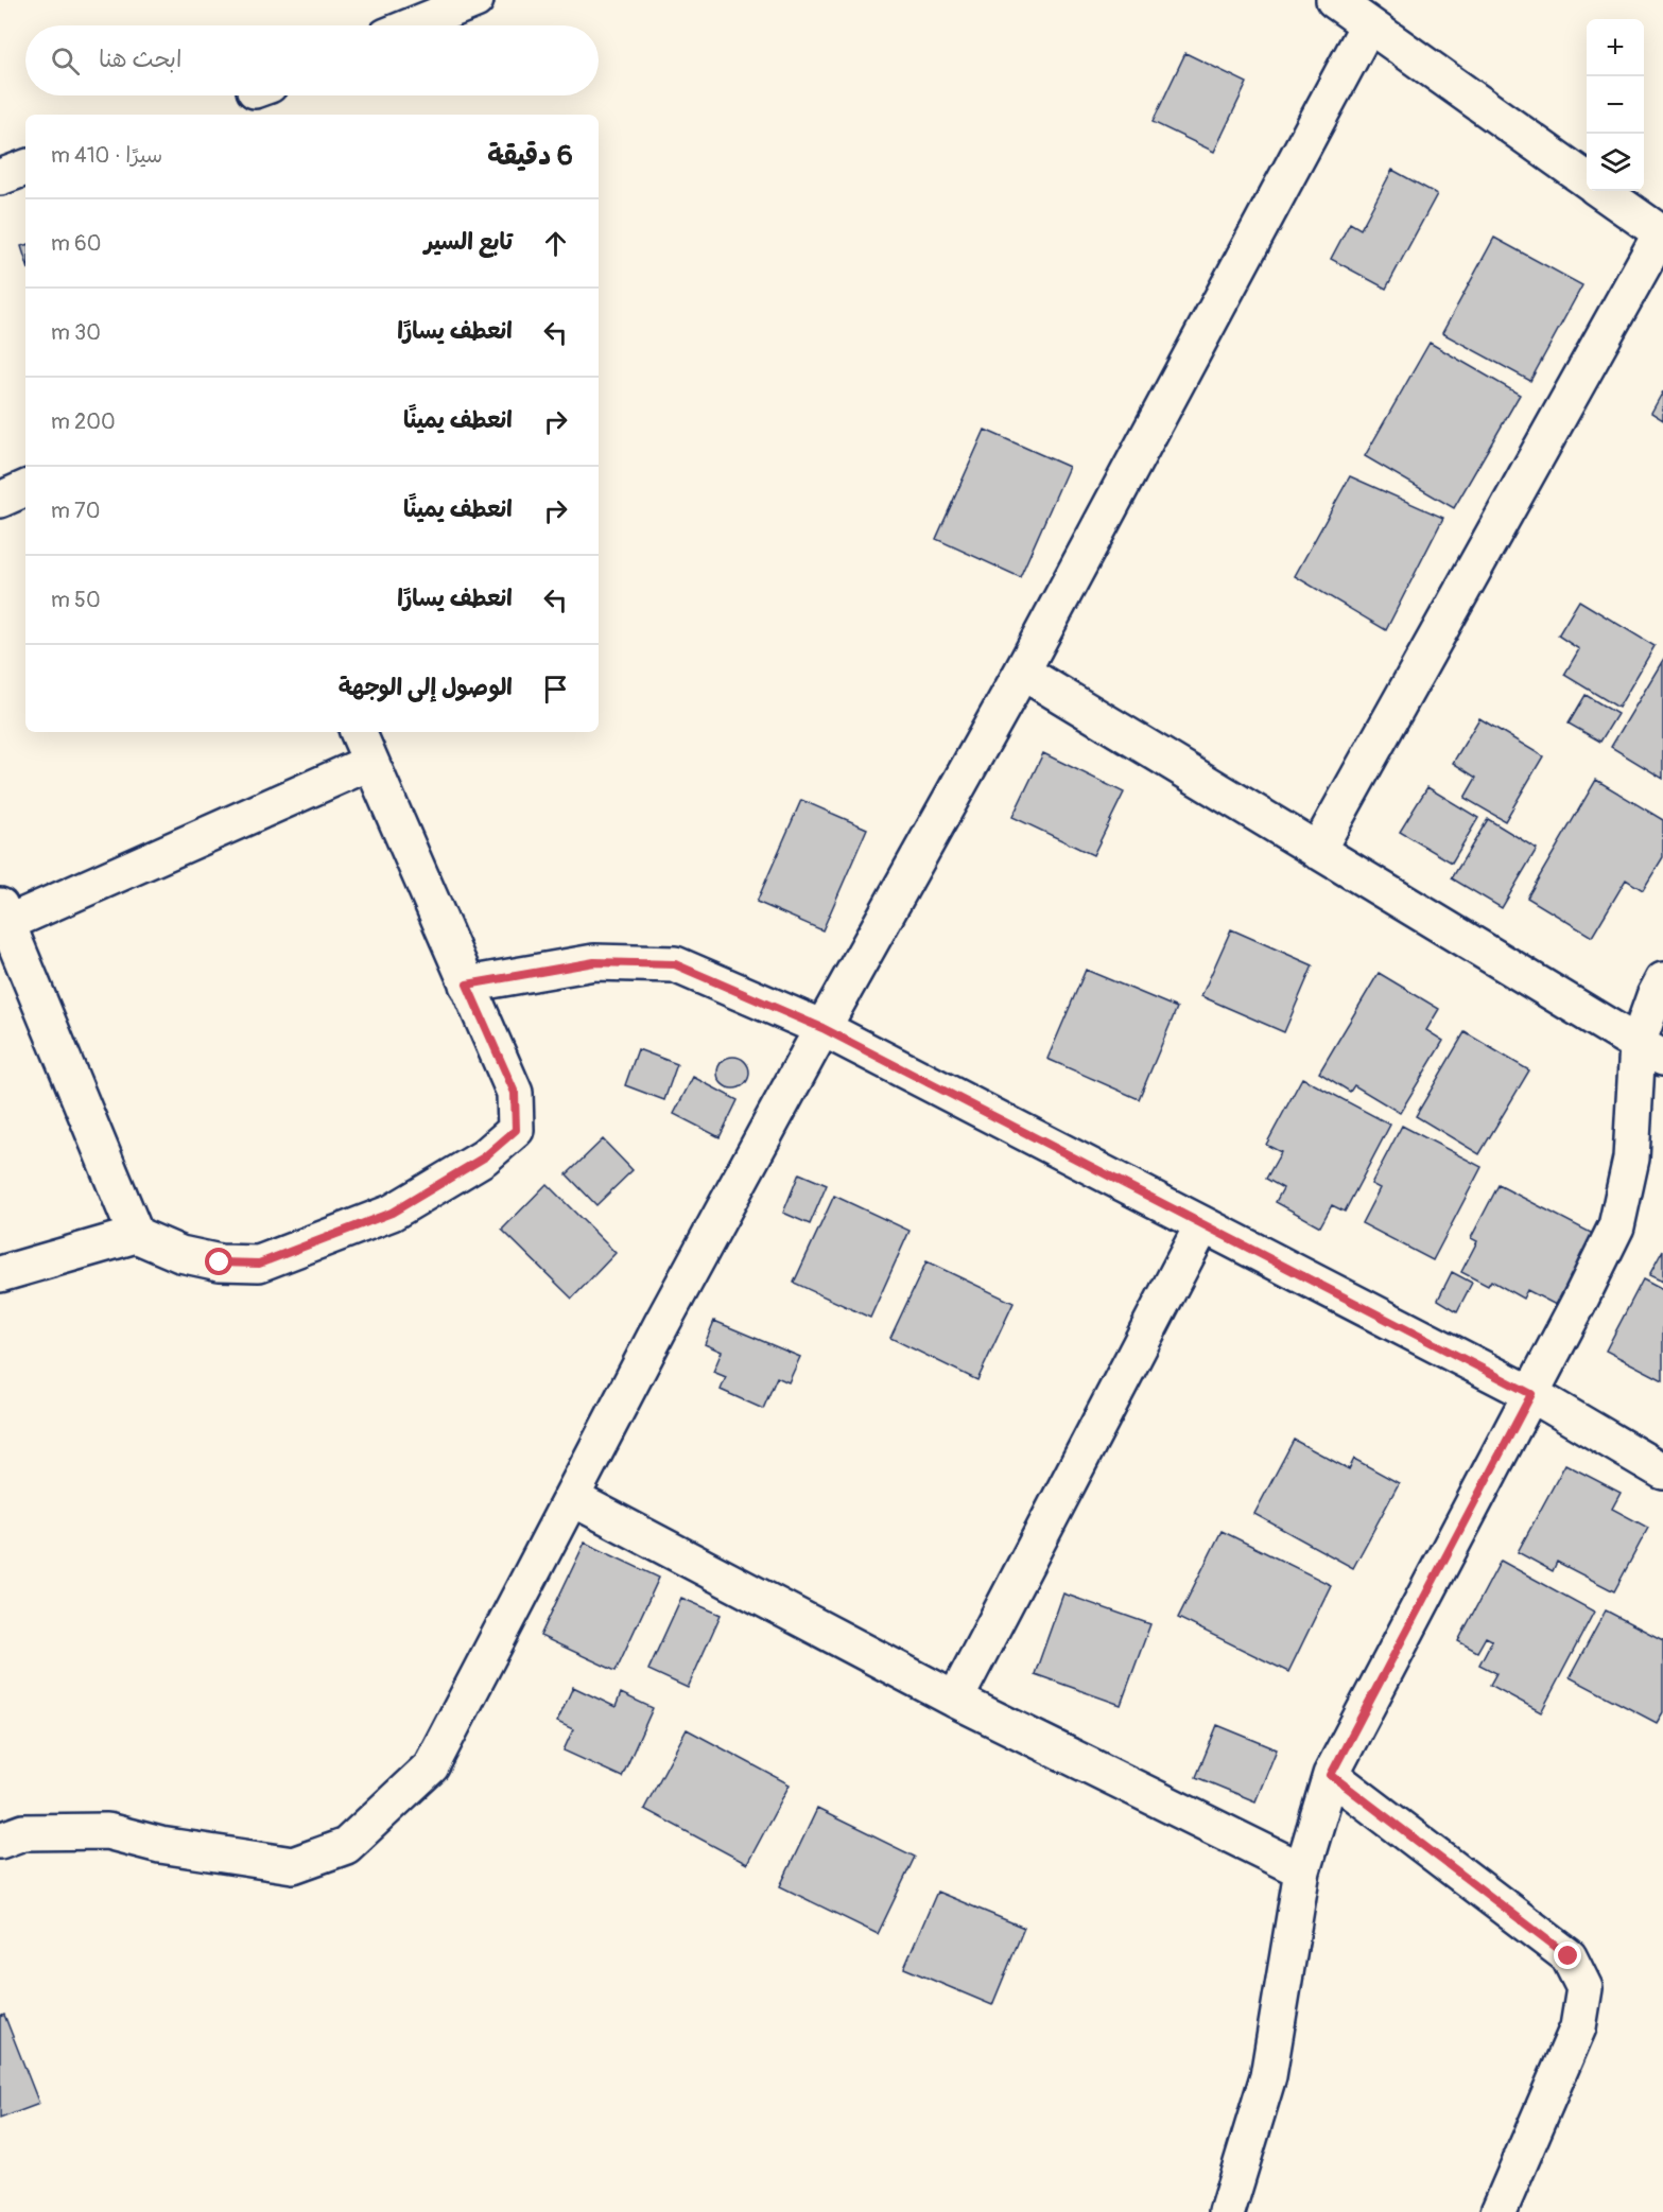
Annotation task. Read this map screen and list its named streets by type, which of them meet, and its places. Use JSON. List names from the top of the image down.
{
  "page": {
    "map_buttons": ["+", "−"],
    "search": "ابحث هنا",
    "heading": ["6 دقيقة", "سيرًا · 410 m"],
    "list": [
      ["تابع السير", "60 m"],
      ["انعطف يسارًا", "30 m"],
      ["انعطف يمينًا", "200 m"],
      ["انعطف يمينًا", "70 m"],
      ["انعطف يسارًا", "50 m"],
      "الوصول إلى الوجهة"
    ]
  }
}
